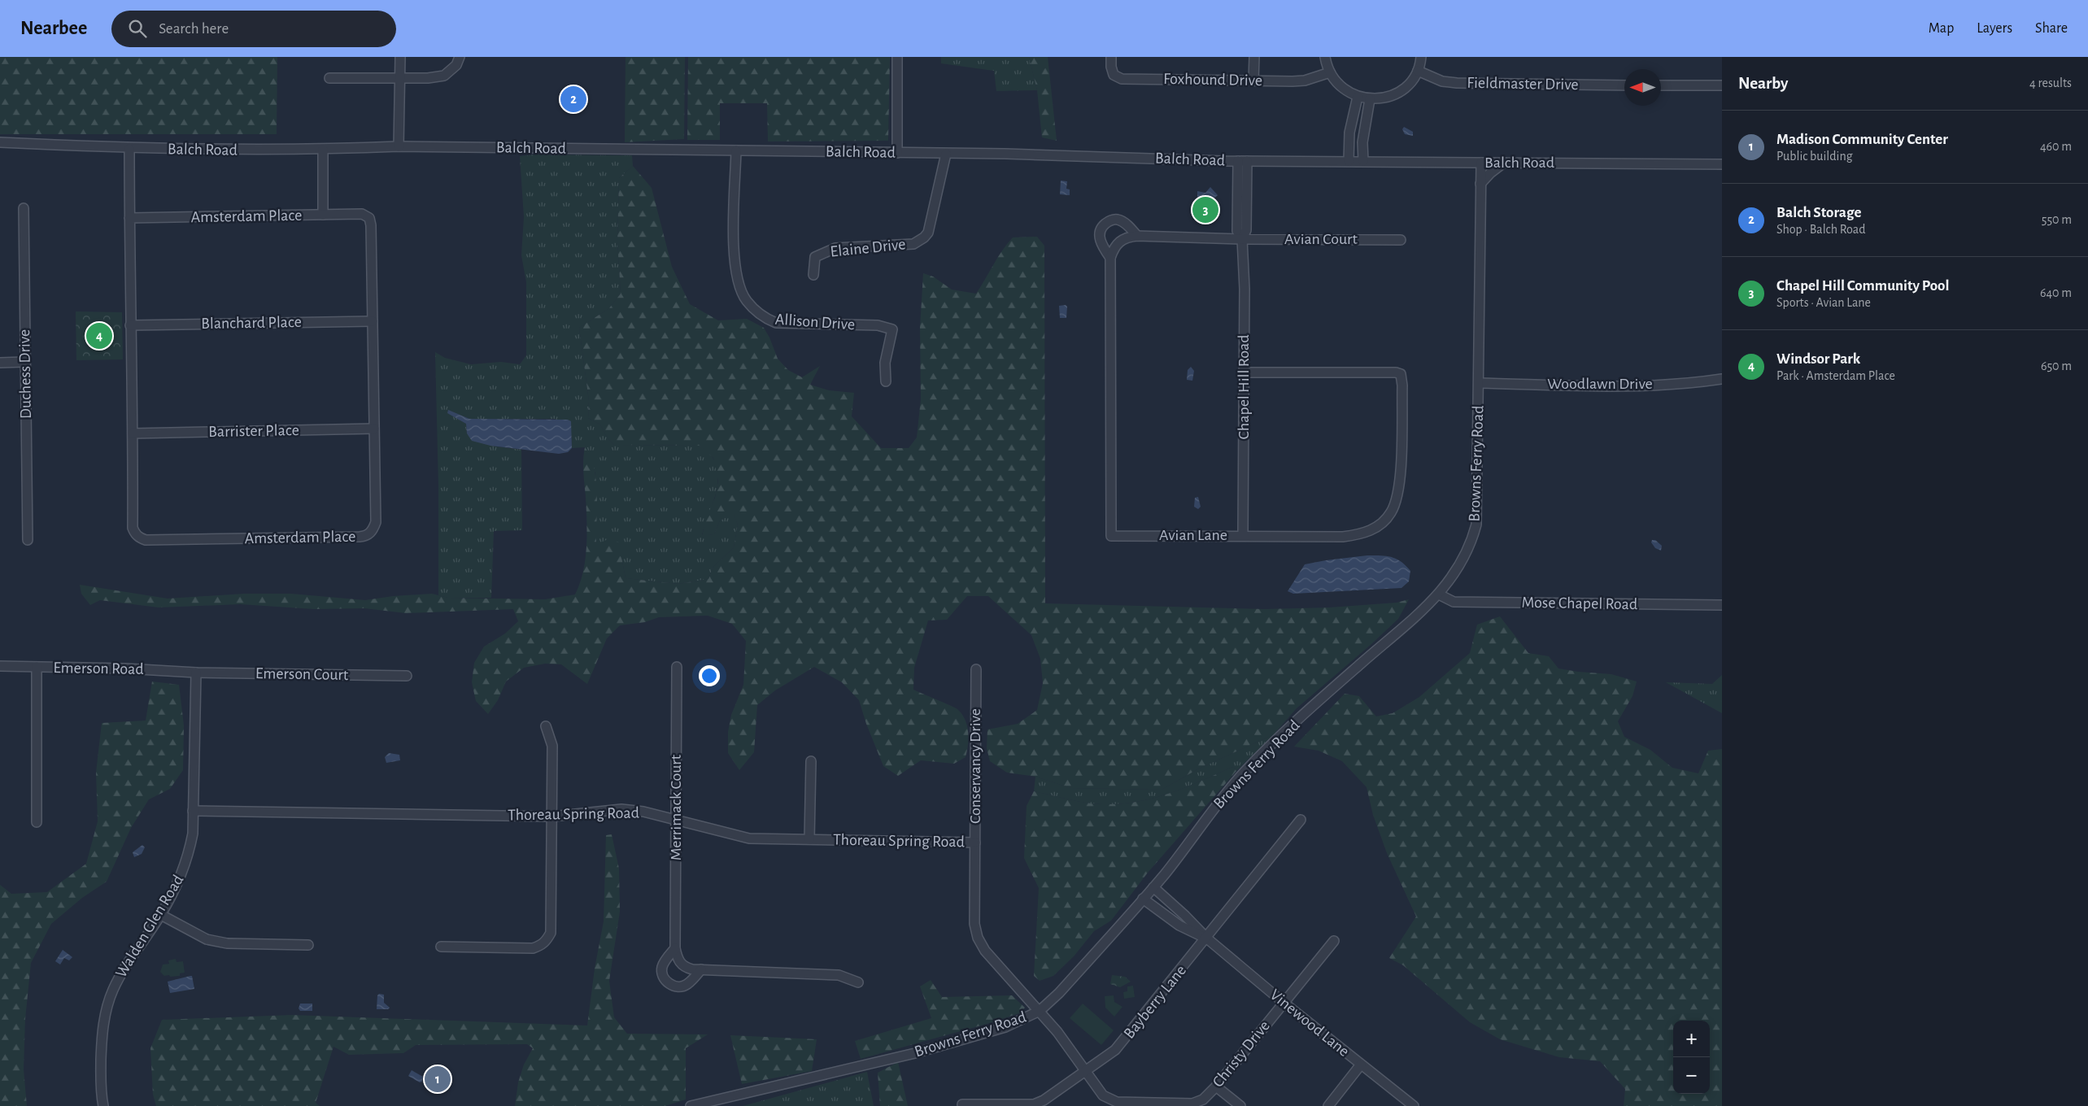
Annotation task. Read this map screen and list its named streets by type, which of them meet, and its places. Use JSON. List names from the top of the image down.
{
  "streets": {
    "street": [
      "Foxhound Drive",
      "Fieldmaster Drive",
      "Balch Road",
      "Amsterdam Place",
      "Avian Court",
      "Elaine Drive",
      "Allison Drive",
      "Blanchard Place",
      "Duchess Drive",
      "Woodlawn Drive",
      "Chapel Hill Road",
      "Barrister Place",
      "Browns Ferry Road",
      "Avian Lane",
      "Mose Chapel Road",
      "Emerson Road",
      "Emerson Court",
      "Conservancy Drive",
      "Merrimack Court",
      "Thoreau Spring Road",
      "Walden Glen Road",
      "Bayberry Lane",
      "Vinewood Lane",
      "Christy Drive"
    ]
  },
  "crossings": [
    ["Balch Road", "Amsterdam Place"],
    ["Balch Road", "Elaine Drive"],
    ["Balch Road", "Allison Drive"],
    ["Balch Road", "Chapel Hill Road"],
    ["Balch Road", "Browns Ferry Road"],
    ["Amsterdam Place", "Blanchard Place"],
    ["Amsterdam Place", "Barrister Place"],
    ["Avian Court", "Chapel Hill Road"],
    ["Woodlawn Drive", "Browns Ferry Road"],
    ["Chapel Hill Road", "Avian Lane"],
    ["Browns Ferry Road", "Mose Chapel Road"],
    ["Browns Ferry Road", "Conservancy Drive"],
    ["Browns Ferry Road", "Vinewood Lane"],
    ["Browns Ferry Road", "Christy Drive"],
    ["Emerson Road", "Emerson Court"],
    ["Emerson Road", "Walden Glen Road"],
    ["Emerson Court", "Walden Glen Road"],
    ["Conservancy Drive", "Thoreau Spring Road"],
    ["Conservancy Drive", "Christy Drive"],
    ["Merrimack Court", "Thoreau Spring Road"],
    ["Thoreau Spring Road", "Walden Glen Road"],
    ["Bayberry Lane", "Vinewood Lane"],
    ["Bayberry Lane", "Christy Drive"],
    ["Vinewood Lane", "Christy Drive"]
  ],
  "north": "left",
  "page": {
    "header": "Nearbee",
    "search": "Search here",
    "nav": ["Map", "Layers", "Share"],
    "heading": ["Nearby", "4 results"],
    "pins": [
      "2",
      "3",
      "4",
      "1"
    ],
    "list": [
      {
        "mark": "1",
        "name": "Madison Community Center",
        "note": "Public building",
        "value": "460 m"
      },
      {
        "mark": "2",
        "name": "Balch Storage",
        "note": "Shop · Balch Road",
        "value": "550 m"
      },
      {
        "mark": "3",
        "name": "Chapel Hill Community Pool",
        "note": "Sports · Avian Lane",
        "value": "640 m"
      },
      {
        "mark": "4",
        "name": "Windsor Park",
        "note": "Park · Amsterdam Place",
        "value": "650 m"
      }
    ],
    "map_buttons": ["+", "−"]
  }
}
